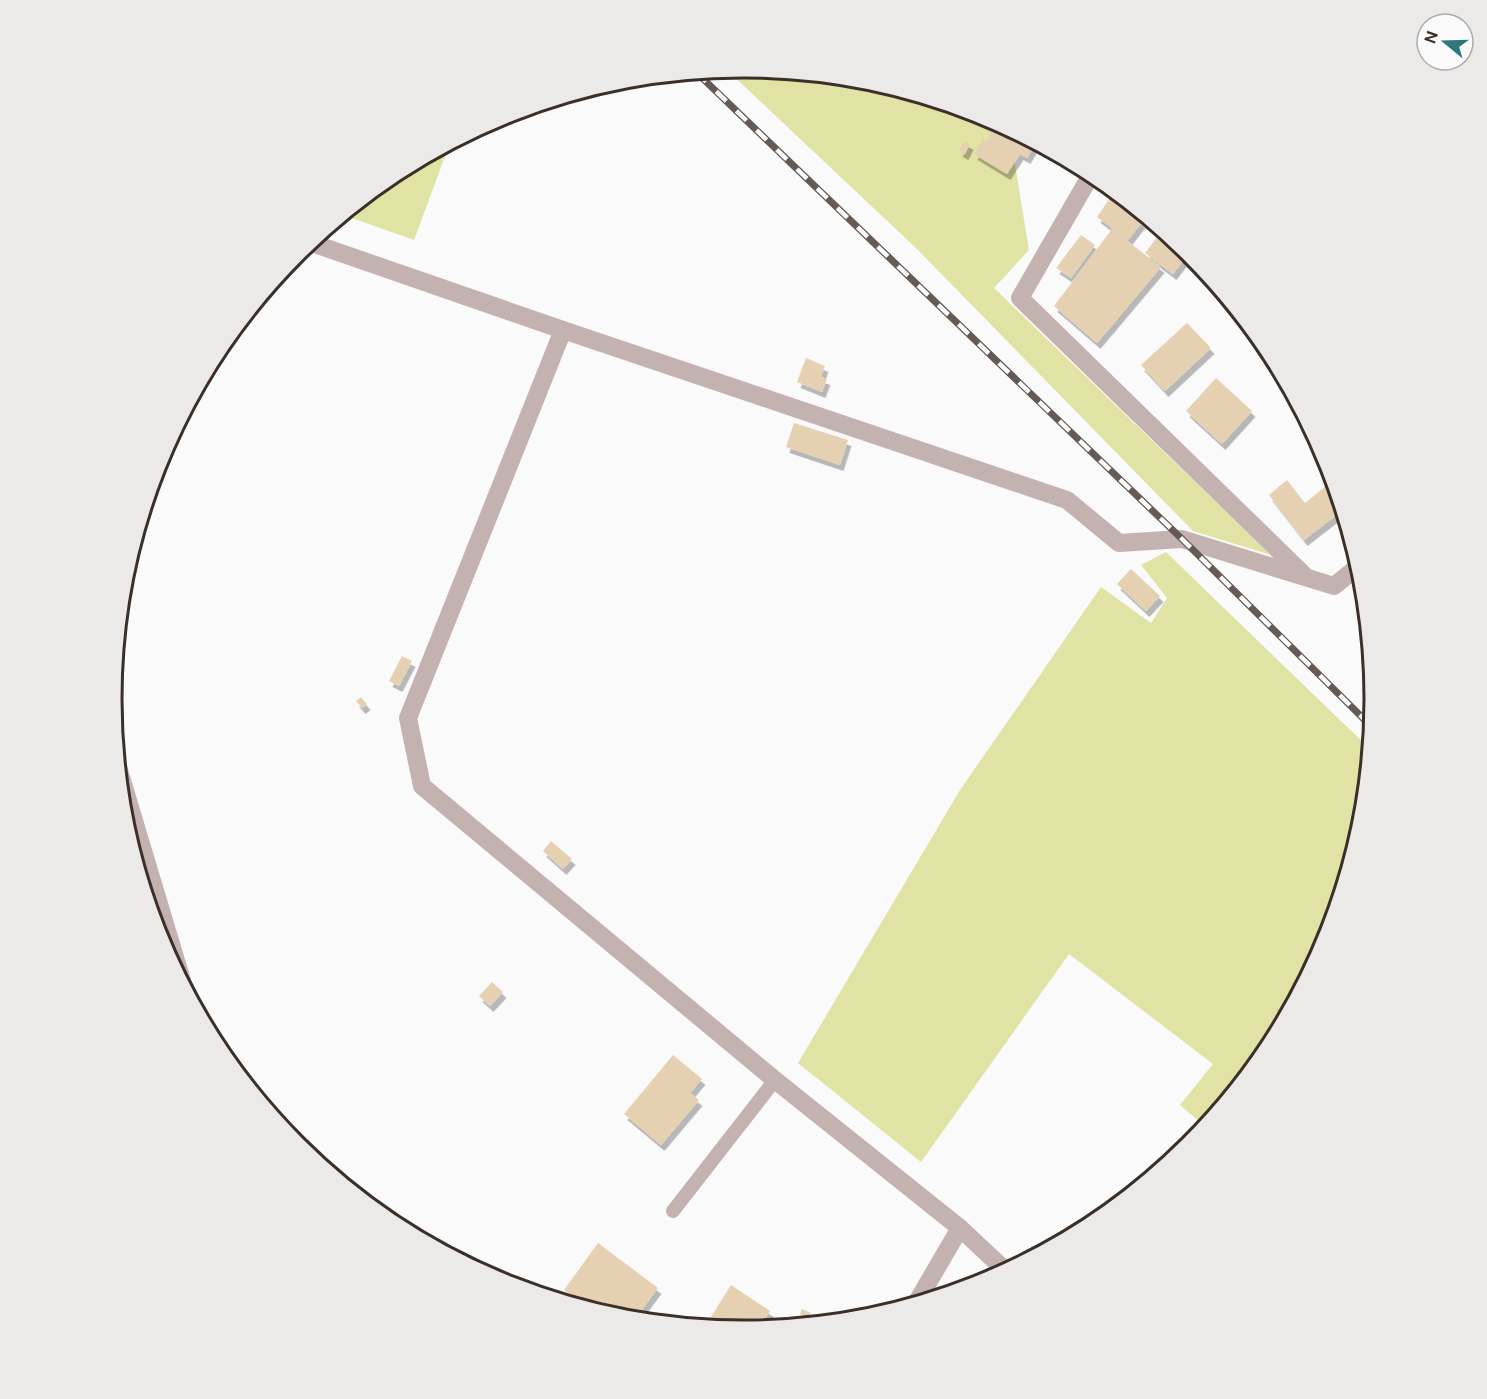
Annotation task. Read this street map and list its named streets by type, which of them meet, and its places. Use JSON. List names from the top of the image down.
{
  "north": "left"
}
